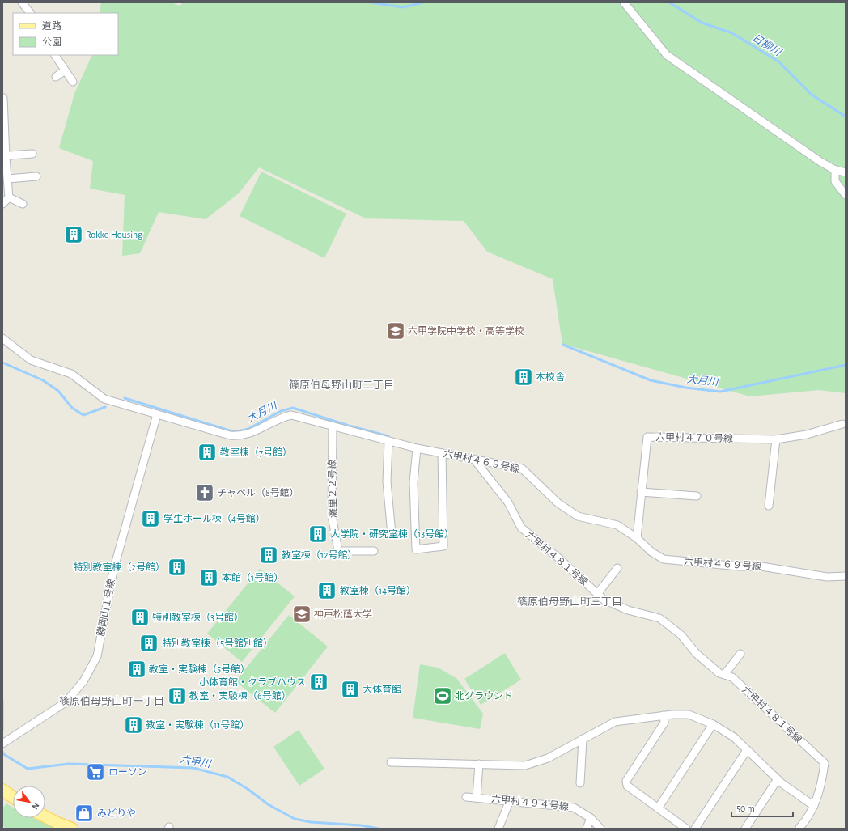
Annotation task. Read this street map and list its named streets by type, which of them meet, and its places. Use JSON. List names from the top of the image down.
{
  "streets": {
    "street": [
      "六甲村４７０号線",
      "六甲村４６９号線",
      "灘里２２号線",
      "六甲村４８１号線",
      "勝岡山１号線",
      "六甲村４９４号線"
    ]
  },
  "crossings": [
    ["六甲村４７０号線", "六甲村４６９号線"],
    ["六甲村４６９号線", "灘里２２号線"],
    ["六甲村４６９号線", "六甲村４８１号線"],
    ["六甲村４６９号線", "勝岡山１号線"]
  ],
  "districts": ["篠原伯母野山町二丁目", "篠原伯母野山町三丁目", "篠原伯母野山町一丁目"],
  "water": ["日柳川", "大月川", "六甲川"],
  "places": {
    "building": [
      "Rokko Housing",
      "本校舎",
      "教室棟（7号館）",
      "学生ホール棟（4号館）",
      "大学院・研究室棟（13号館）",
      "教室棟（12号館）",
      "特別教室棟（2号館）",
      "本館（1号館）",
      "教室棟（14号館）",
      "特別教室棟（3号館）",
      "特別教室棟（5号館別館）",
      "教室・実験棟（5号館）",
      "小体育館・クラブハウス",
      "大体育館",
      "教室・実験棟（6号館）",
      "教室・実験棟（11号館）"
    ],
    "school or university": ["六甲学院中学校・高等学校", "神戸松蔭大学"],
    "church": ["チャペル（8号館）"],
    "sports": ["北グラウンド"],
    "supermarket": ["ローソン"],
    "shop": ["みどりや"]
  },
  "legend": ["道路", "公園"],
  "scale_bar": "50 m",
  "north": "bottom right"
}
